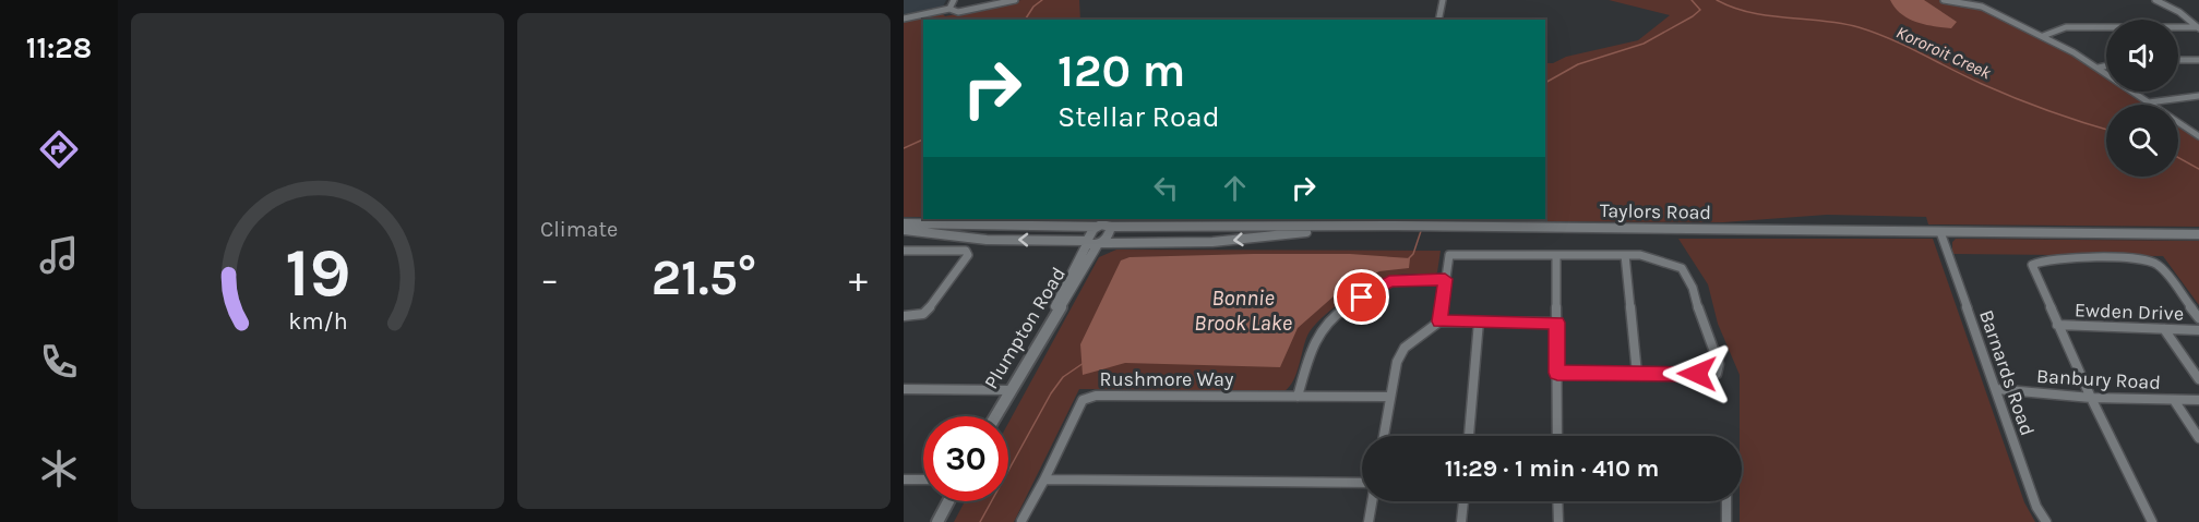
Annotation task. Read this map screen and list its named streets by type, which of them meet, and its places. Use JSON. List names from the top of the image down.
{
  "streets": {
    "street": [
      "Taylors Road",
      "Ewden Drive",
      "Plumpton Road",
      "Barnards Road",
      "Rushmore Way",
      "Banbury Road"
    ]
  },
  "crossings": [
    ["Taylors Road", "Barnards Road"],
    ["Barnards Road", "Banbury Road"]
  ],
  "water": ["Kororoit Creek", "Bonnie Brook Lake"],
  "page": {
    "tabs": "11:28",
    "tile": "Climate",
    "turn": ["120 m", "Stellar Road"],
    "heat": ["−", "21.5°", "+"],
    "limit": "30",
    "trip": "11:29 · 1 min · 410 m",
    "gauge": ["19", "km/h"]
  }
}
